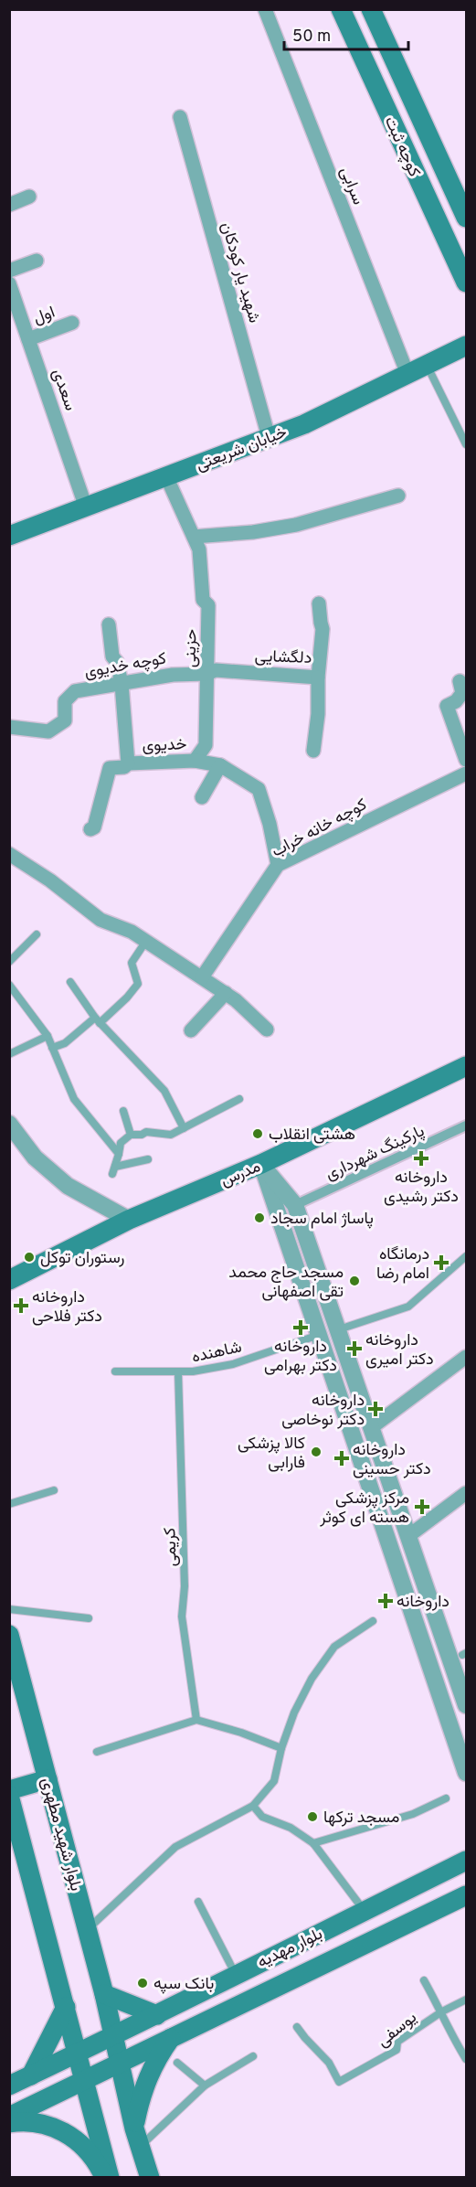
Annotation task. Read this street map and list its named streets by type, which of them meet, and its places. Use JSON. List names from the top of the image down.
{
  "streets": {
    "main road": [
      "کوچه ثبت",
      "خیابان شریعتی",
      "مدرس",
      "بلوار شهید مطهری",
      "بلوار مهدیه"
    ],
    "street": [
      "سرابی",
      "شهید یار کودکان",
      "اول",
      "سعدی",
      "حزینی",
      "دلگشایی",
      "کوچه خدیوی",
      "خدیوی",
      "کوچه خانه خراب",
      "پارکینگ شهرداری"
    ],
    "lane": ["شاهنده", "کریمی", "یوسفی"]
  },
  "crossings": [
    ["سرابی", "خیابان شریعتی"],
    ["شهید یار کودکان", "خیابان شریعتی"],
    ["اول", "سعدی"],
    ["سعدی", "خیابان شریعتی"],
    ["خیابان شریعتی", "حزینی"],
    ["حزینی", "دلگشایی"],
    ["حزینی", "کوچه خدیوی"],
    ["حزینی", "خدیوی"],
    ["دلگشایی", "کوچه خدیوی"],
    ["کوچه خدیوی", "خدیوی"],
    ["خدیوی", "کوچه خانه خراب"],
    ["شاهنده", "کریمی"],
    ["بلوار شهید مطهری", "بلوار مهدیه"]
  ],
  "places": {
    "other": [
      "هشتی انقلاب",
      "پاساژ امام سجاد",
      "رستوران توکل",
      "مسجد حاج محمد تقی اصفهانی",
      "کالا پزشکی فارابی",
      "مسجد ترکها",
      "بانک سپه"
    ],
    "health": [
      "داروخانه دکتر رشیدی",
      "درمانگاه امام رضا",
      "داروخانه دکتر فلاحی",
      "داروخانه دکتر بهرامی",
      "داروخانه دکتر امیری",
      "داروخانه دکتر نوخاصی",
      "داروخانه دکتر حسینی",
      "مرکز پزشکی هسته ای کوثر",
      "داروخانه"
    ]
  },
  "scale_bar": "50 m"
}
